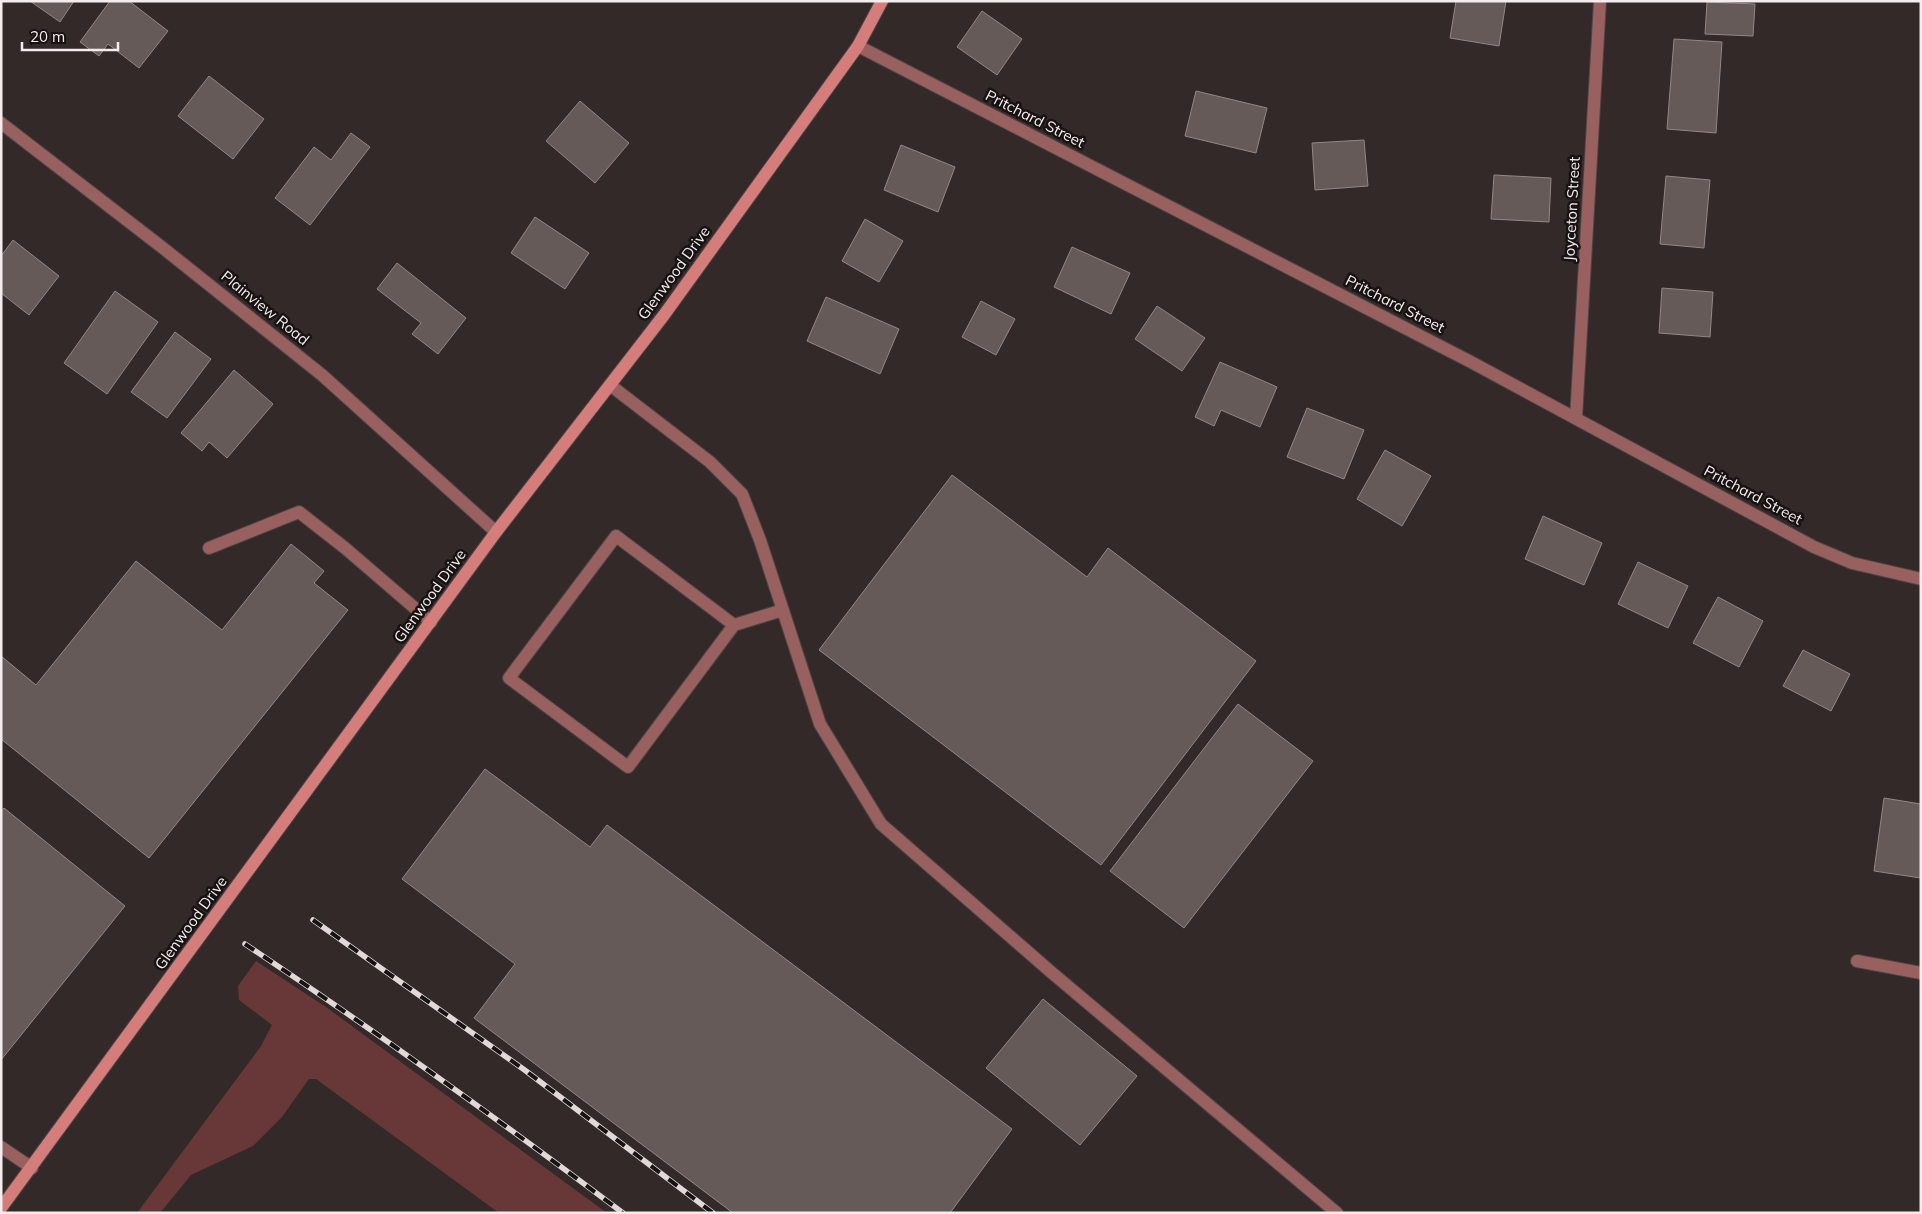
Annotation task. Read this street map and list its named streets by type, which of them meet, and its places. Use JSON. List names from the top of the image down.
{
  "streets": {
    "street": [
      "Pritchard Street",
      "Joyceton Street",
      "Glenwood Drive",
      "Plainview Road"
    ]
  },
  "crossings": [
    ["Pritchard Street", "Joyceton Street"],
    ["Pritchard Street", "Glenwood Drive"],
    ["Glenwood Drive", "Plainview Road"]
  ],
  "scale_bar": "20 m"
}
